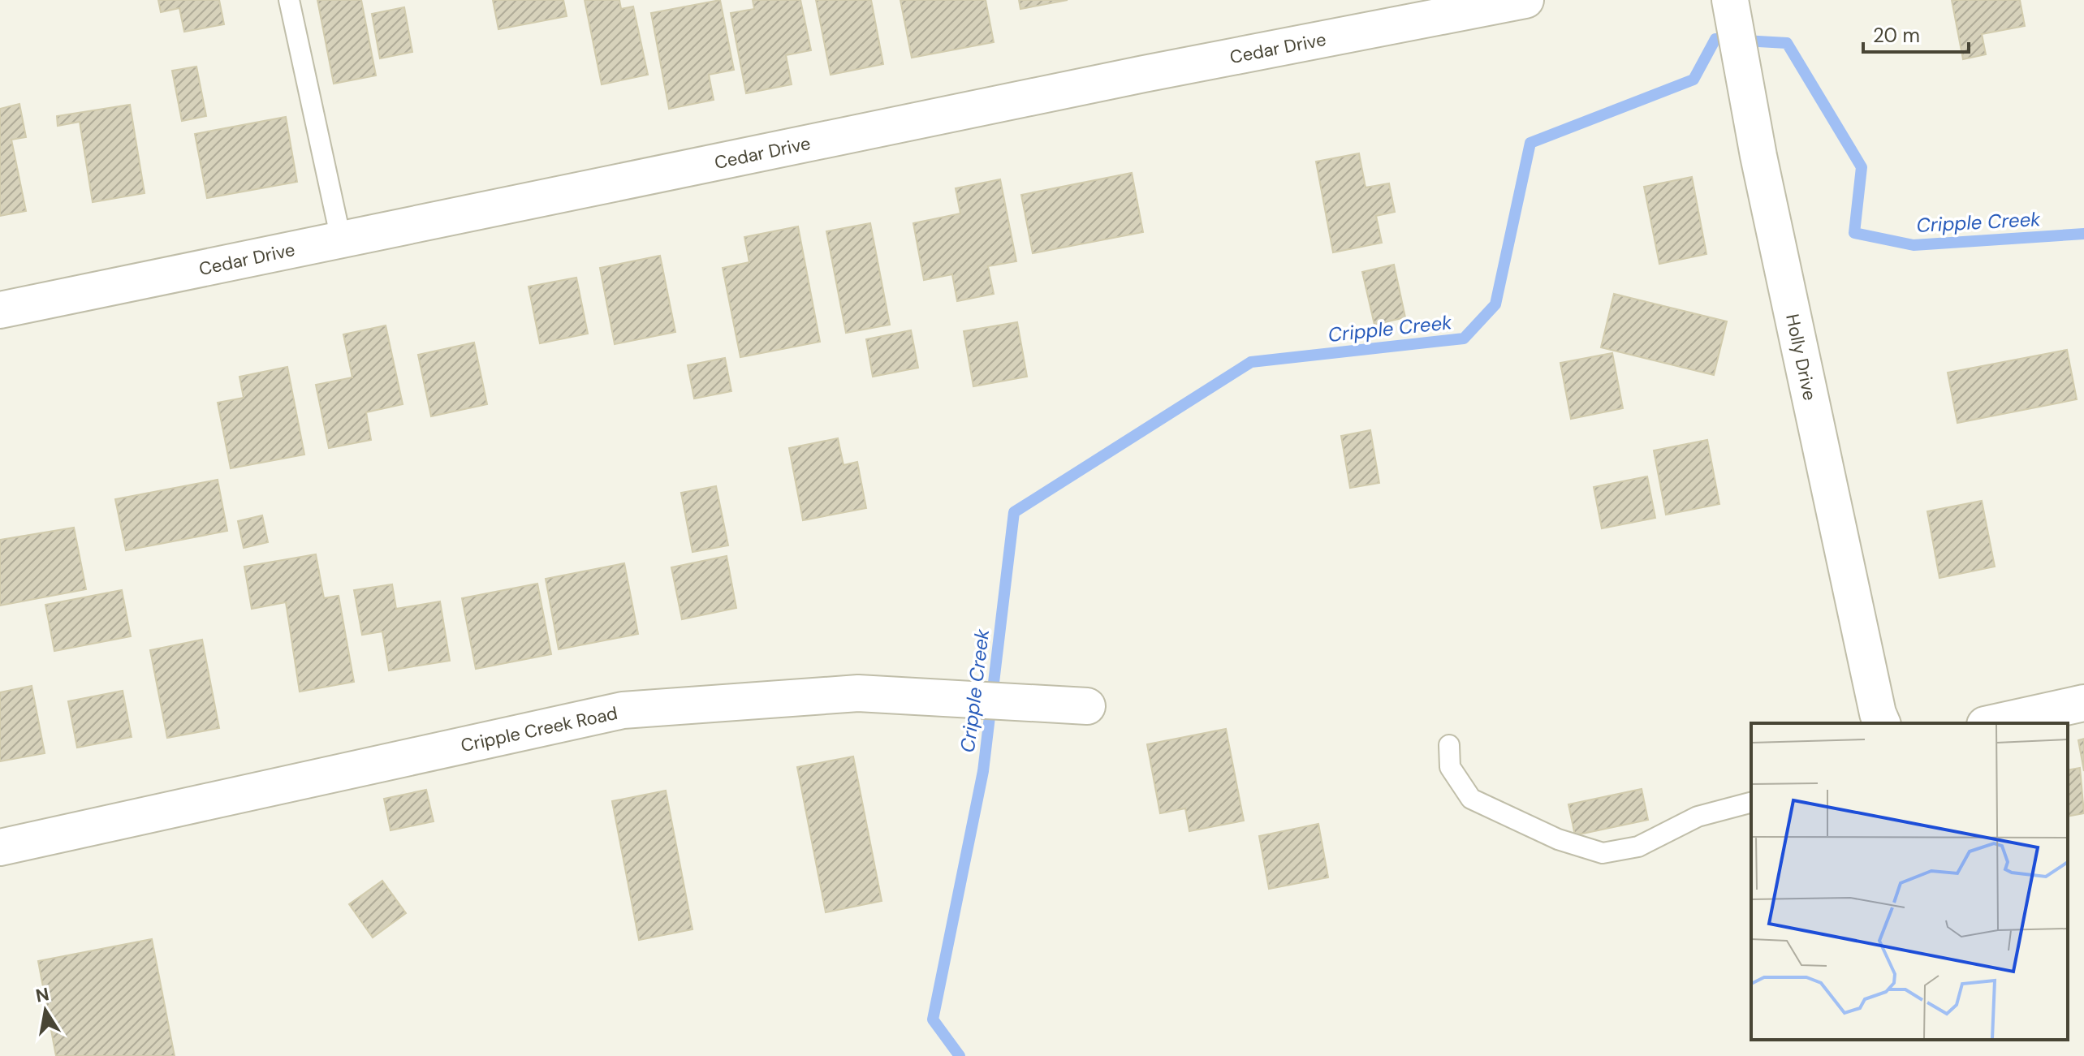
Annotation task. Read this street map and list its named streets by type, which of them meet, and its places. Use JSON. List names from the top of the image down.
{
  "streets": {
    "street": ["Cedar Drive", "Holly Drive", "Cripple Creek Road"]
  },
  "water": ["Cripple Creek"],
  "scale_bar": "20 m",
  "north": "top"
}
